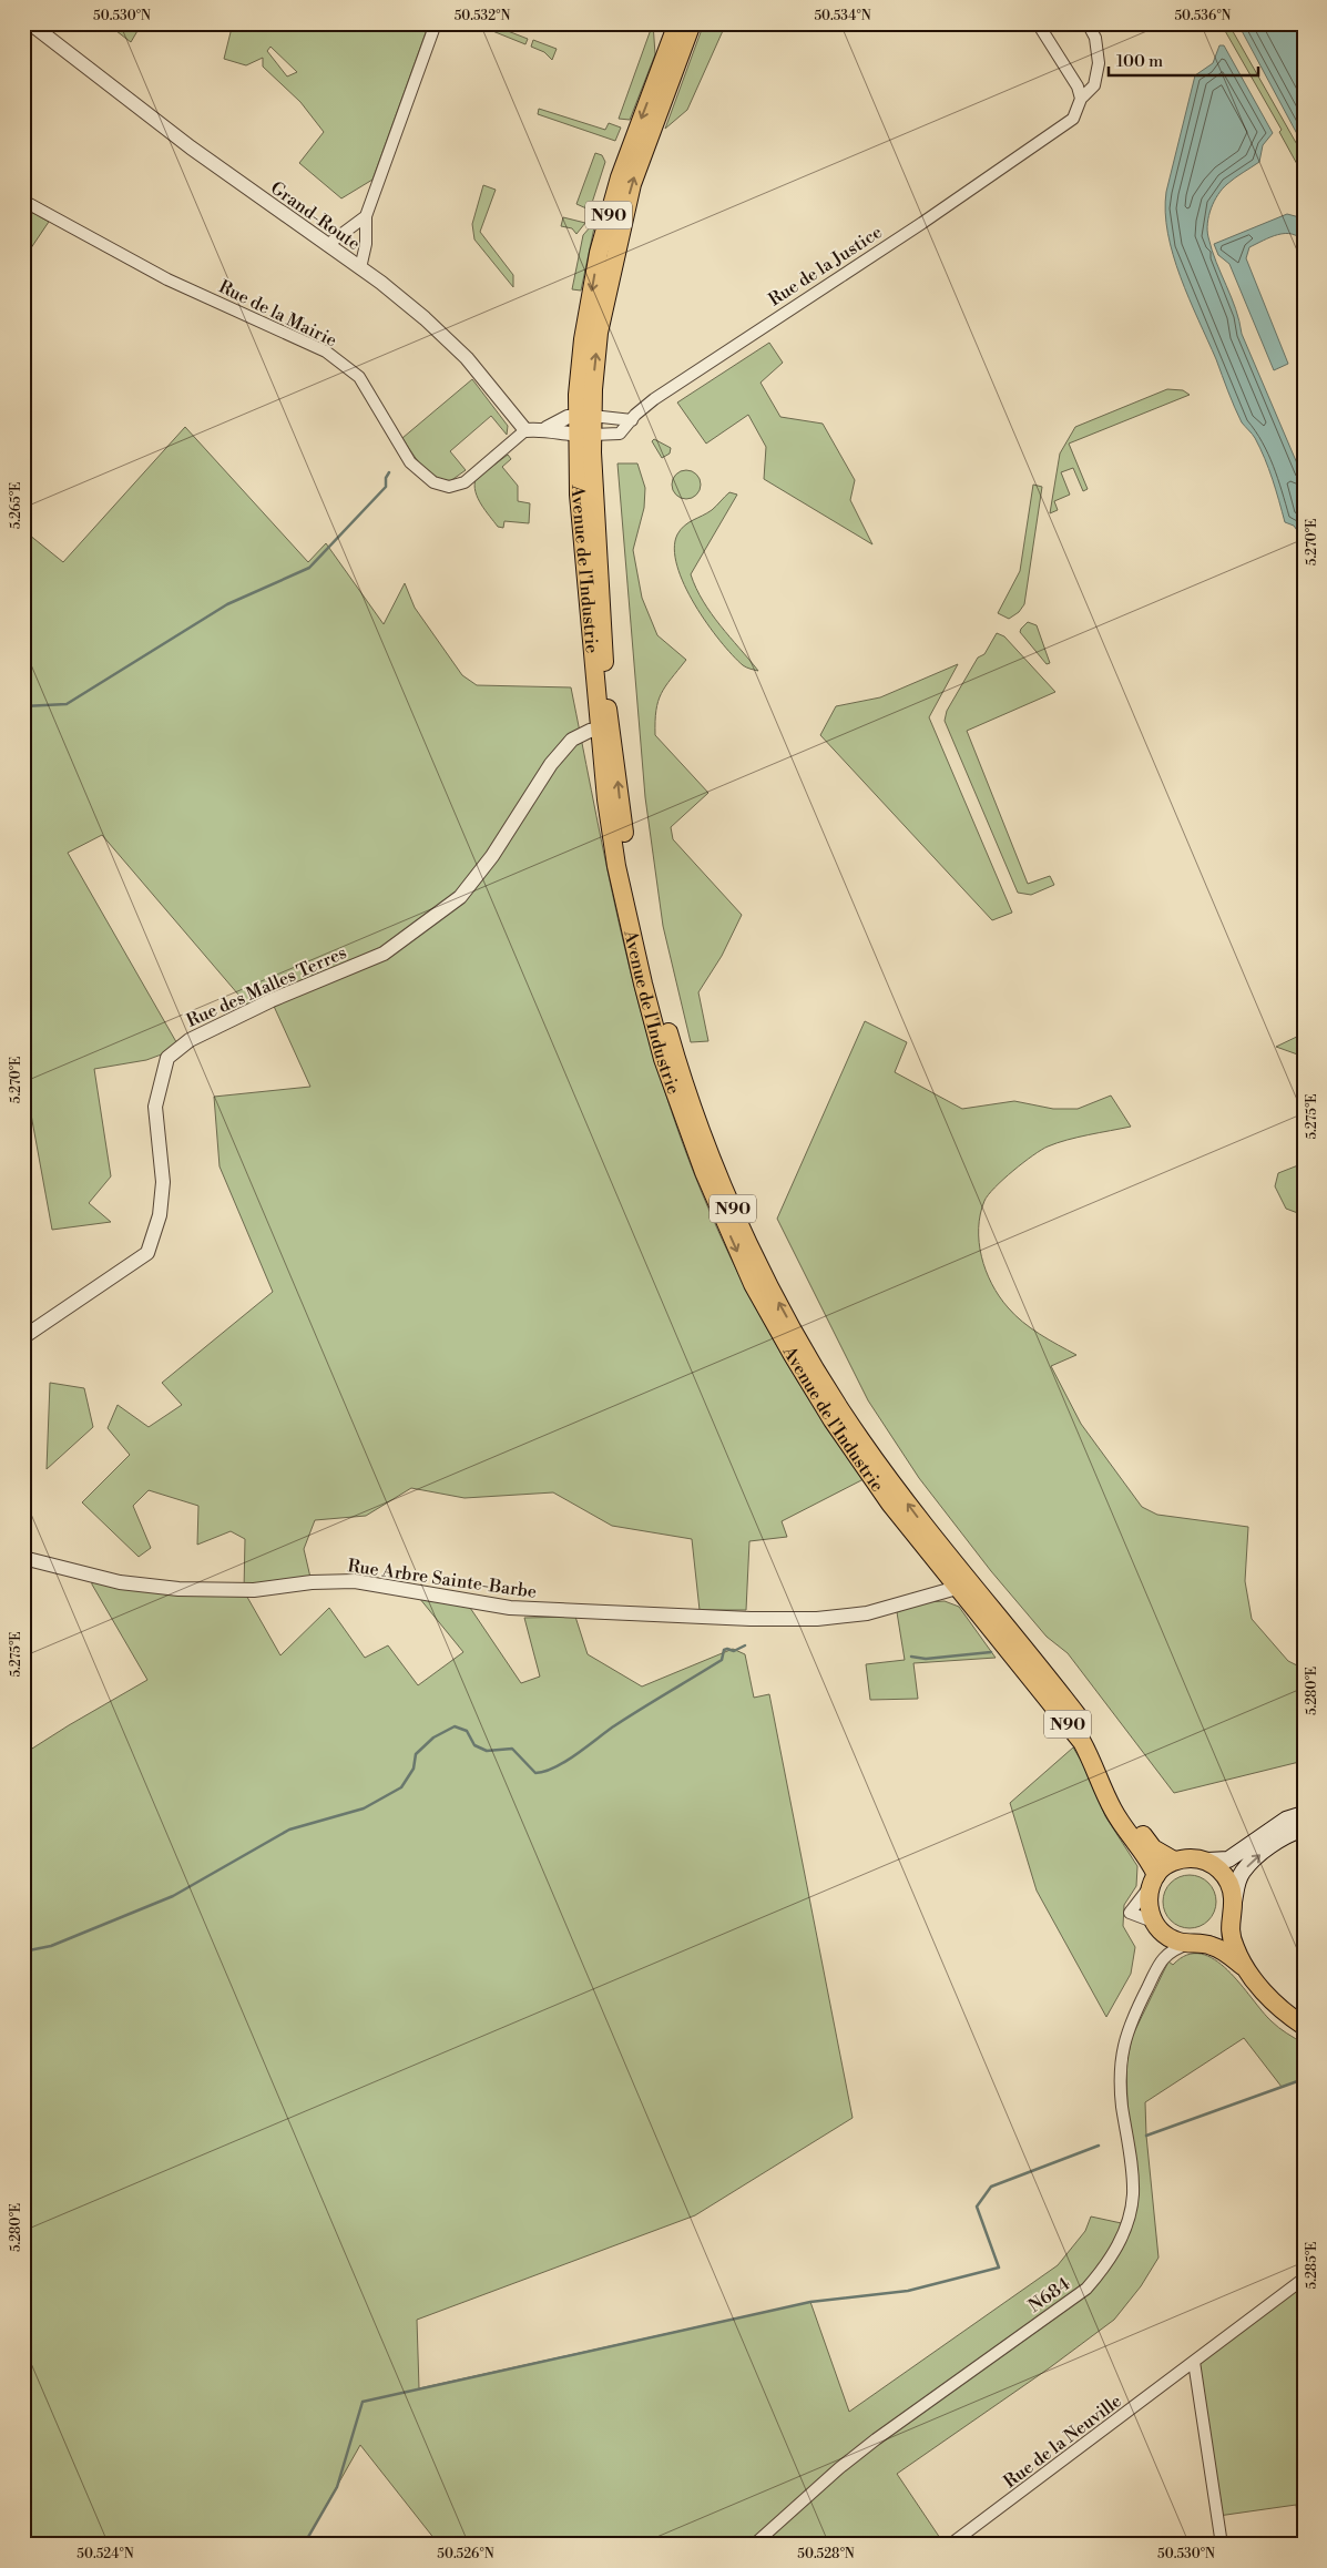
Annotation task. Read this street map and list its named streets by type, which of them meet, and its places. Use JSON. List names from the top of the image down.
{
  "streets": {
    "main road": ["N90", "Avenue de l'Industrie"],
    "street": [
      "Grand-Route",
      "Rue de la Justice",
      "Rue de la Mairie",
      "Rue des Malles Terres",
      "Rue Arbre Sainte-Barbe",
      "N684",
      "Rue de la Neuville"
    ]
  },
  "crossings": [
    ["Grand-Route", "Rue de la Mairie"],
    ["N90", "Avenue de l'Industrie"],
    ["N90", "N684"],
    ["Rue de la Justice", "Avenue de l'Industrie"],
    ["Avenue de l'Industrie", "Rue des Malles Terres"],
    ["Avenue de l'Industrie", "Rue Arbre Sainte-Barbe"],
    ["Avenue de l'Industrie", "N684"]
  ],
  "scale_bar": "100 m",
  "coordinates": [
    "50.530°N",
    "50.532°N",
    "50.534°N",
    "50.536°N",
    "5.265°E",
    "5.270°E",
    "5.275°E",
    "5.280°E",
    "5.285°E",
    "50.524°N",
    "50.526°N",
    "50.528°N"
  ]
}
